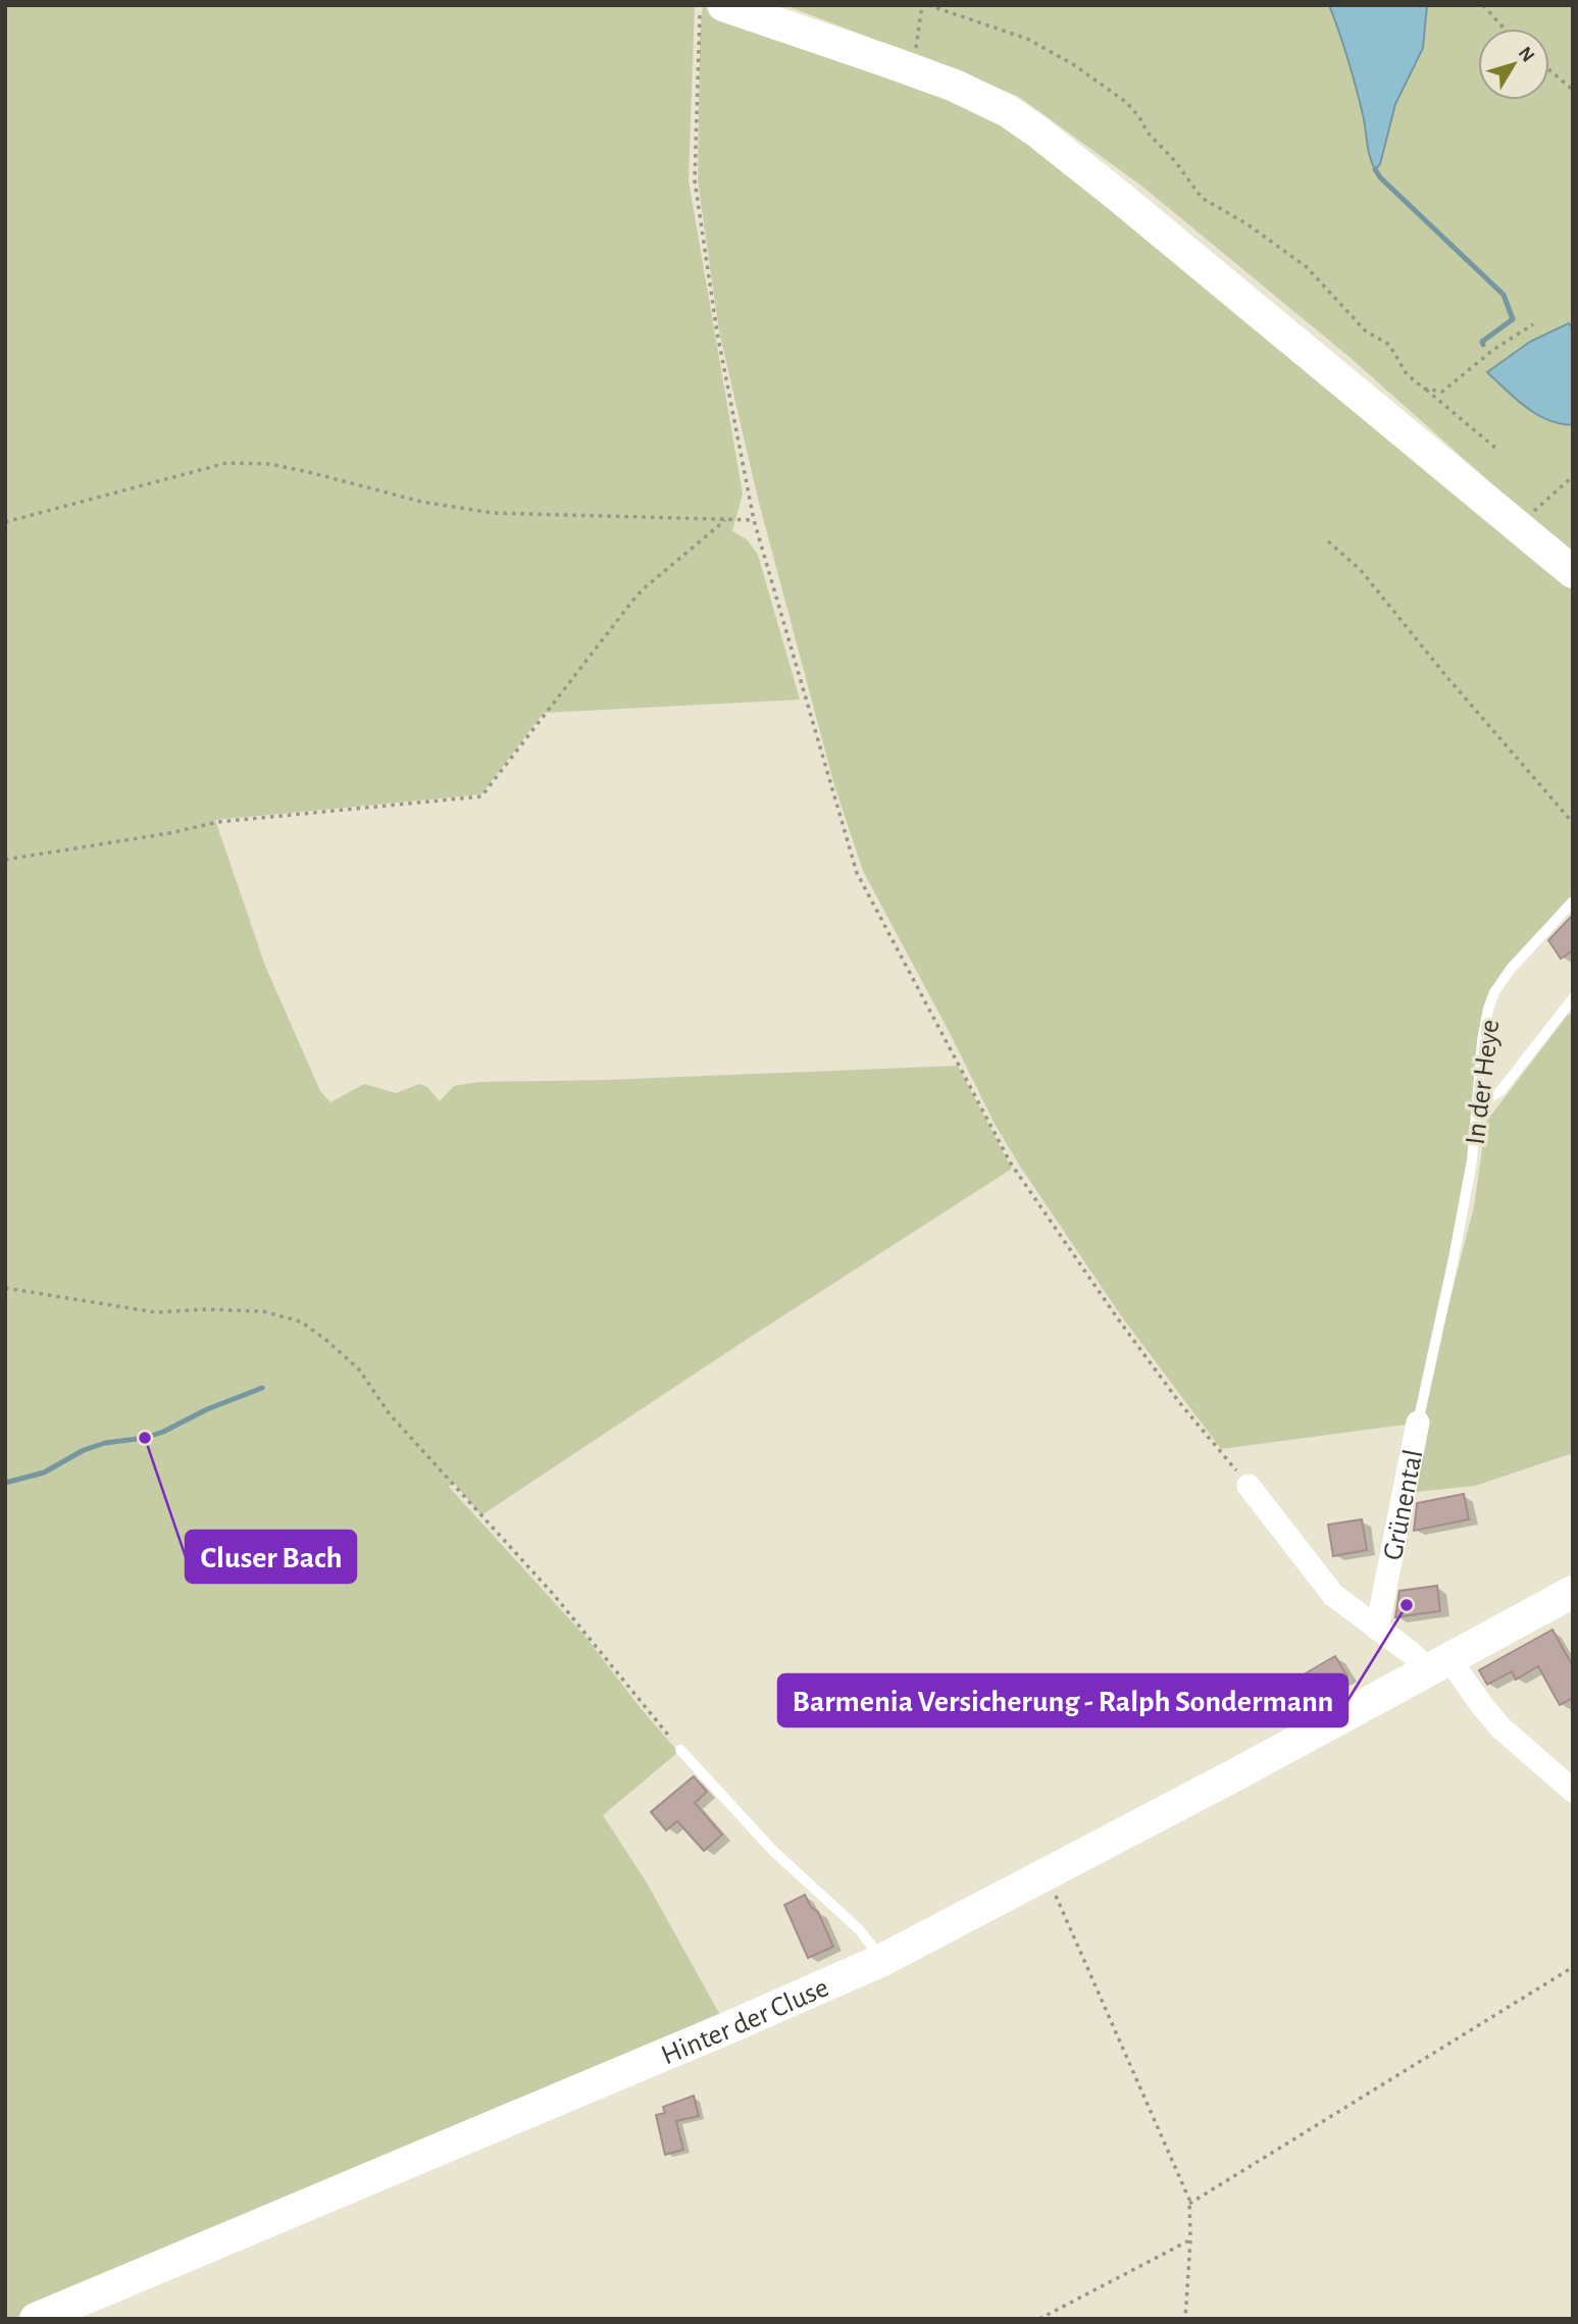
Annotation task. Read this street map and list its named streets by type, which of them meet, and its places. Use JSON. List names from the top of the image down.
{
  "streets": {
    "main road": ["Hinter der Cluse"],
    "street": ["Grünental"],
    "lane": ["In der Heye"]
  },
  "crossings": [
    ["In der Heye", "Grünental"]
  ],
  "places": ["Cluser Bach", "Barmenia Versicherung - Ralph Sondermann"],
  "north": "top right"
}
